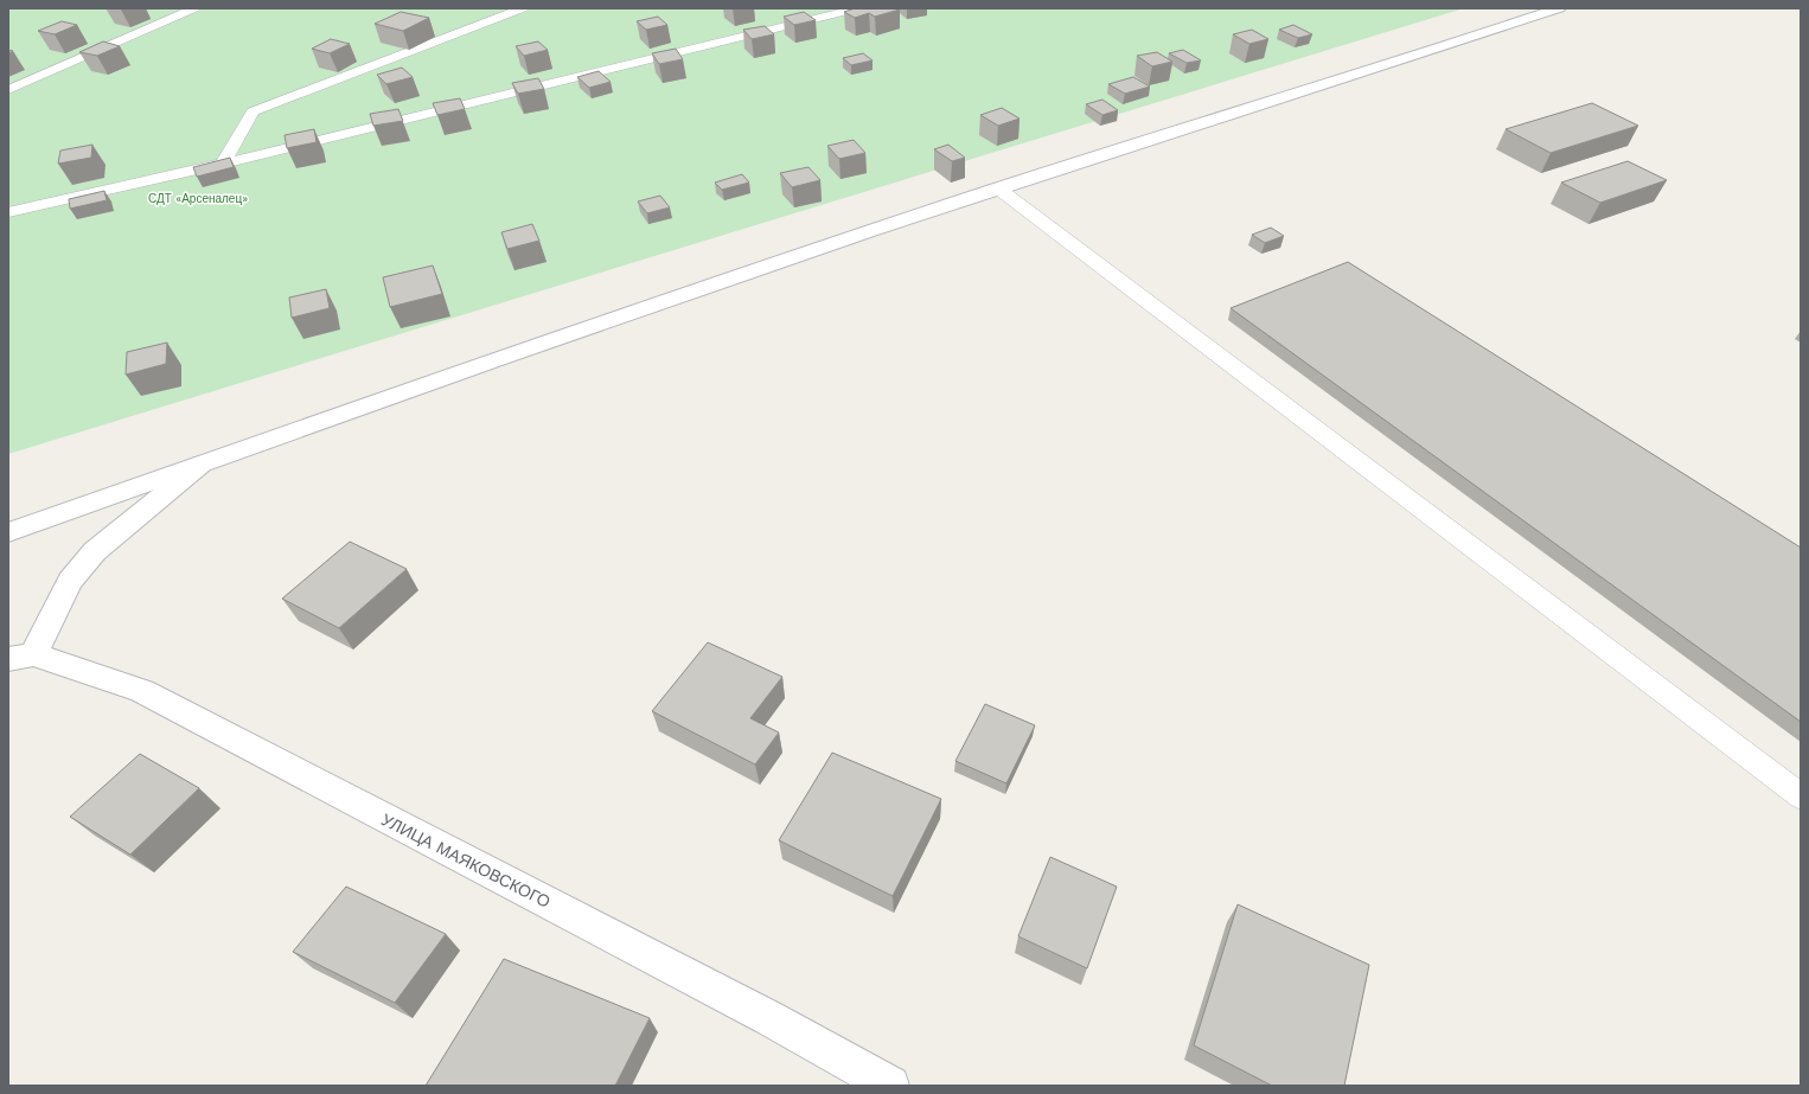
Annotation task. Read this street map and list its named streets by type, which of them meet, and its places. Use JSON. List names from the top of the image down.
{
  "streets": {
    "street": ["УЛИЦА МАЯКОВСКОГО"]
  },
  "parks": ["СДТ «Арсеналец»"]
}
